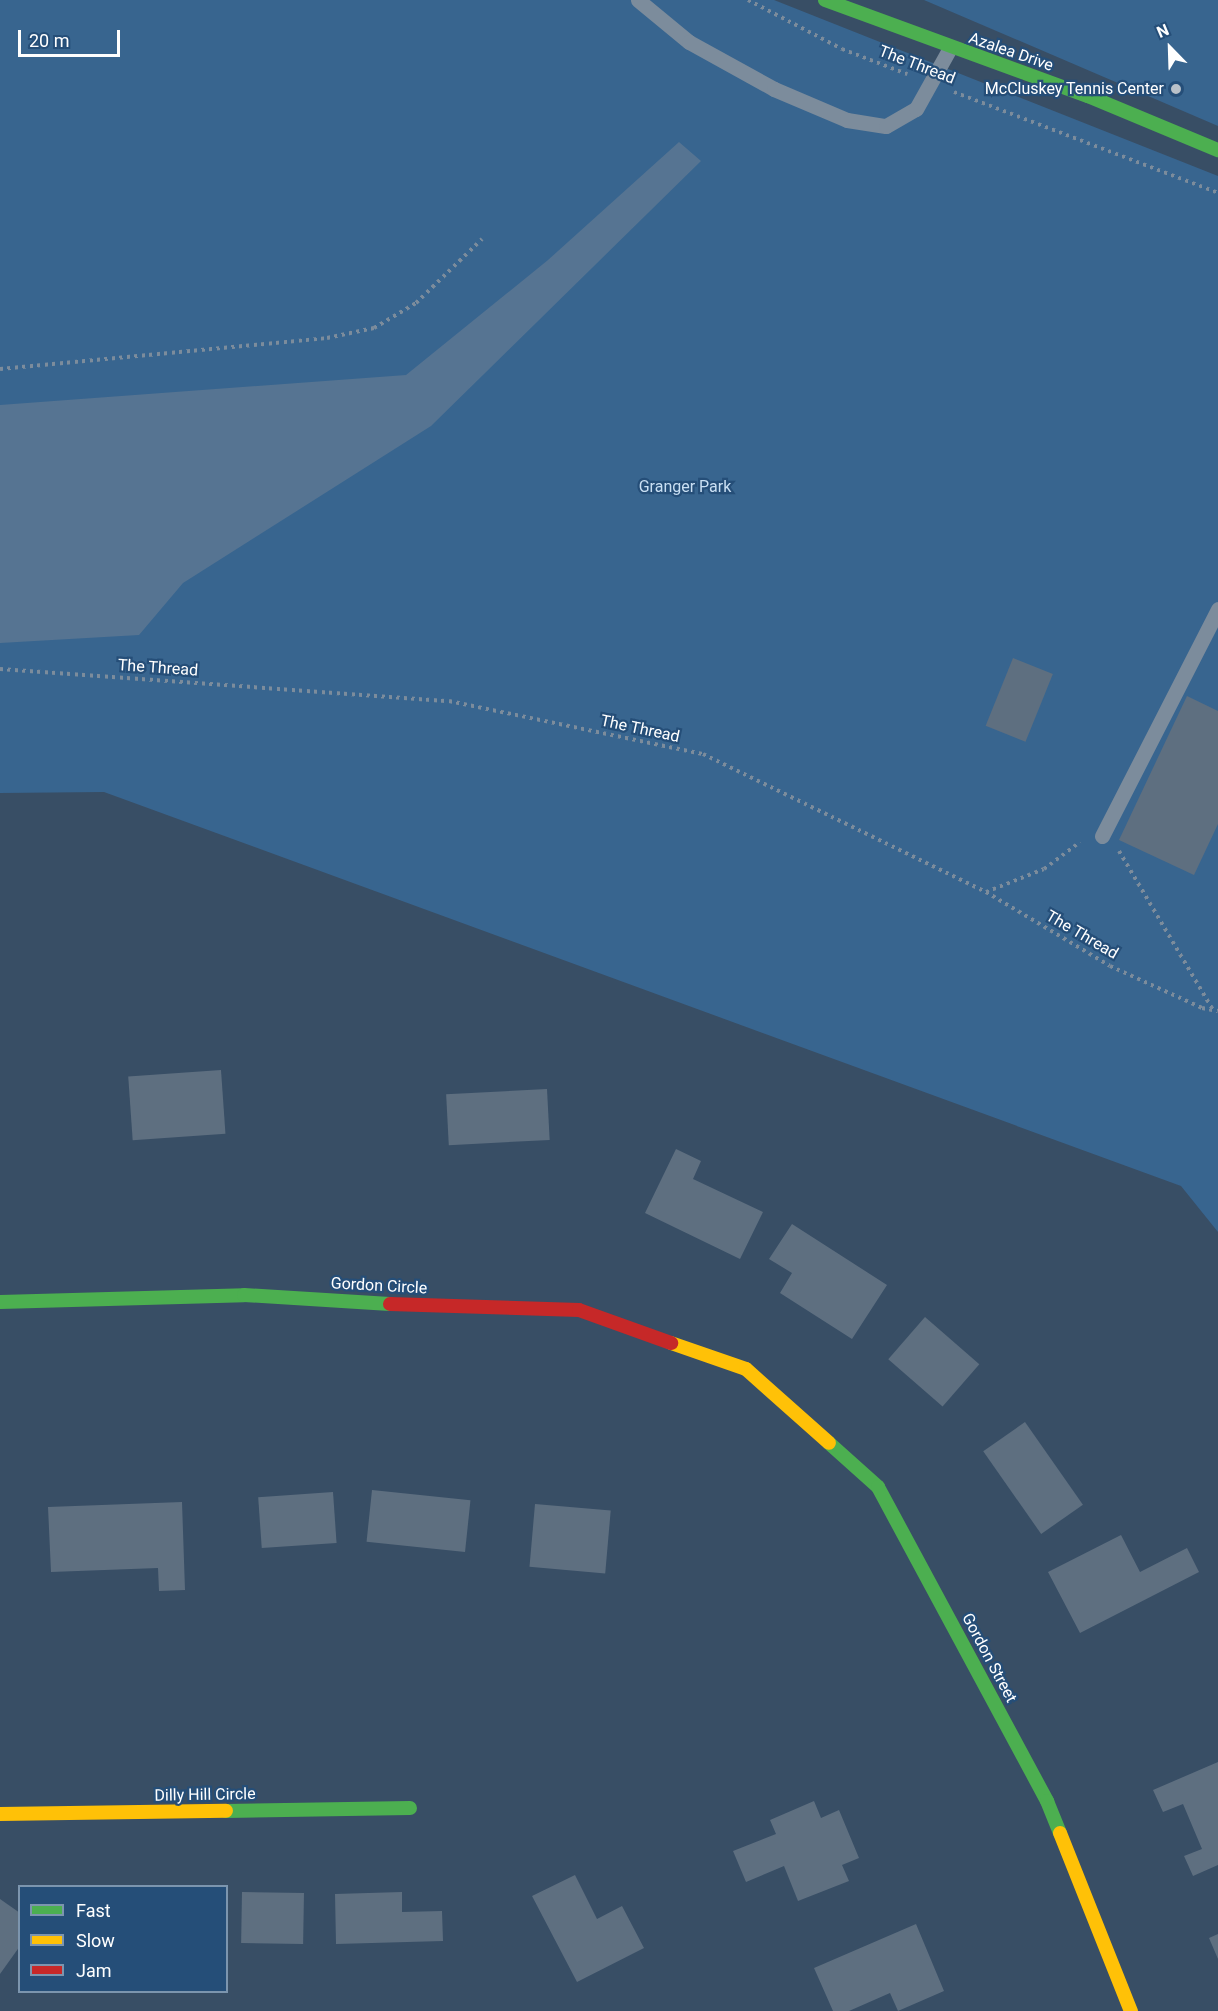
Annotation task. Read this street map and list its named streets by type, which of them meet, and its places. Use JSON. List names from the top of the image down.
{
  "streets": {
    "street": [
      "Azalea Drive",
      "Gordon Circle",
      "Gordon Street",
      "Dilly Hill Circle"
    ],
    "path": ["The Thread"]
  },
  "crossings": [
    ["Gordon Circle", "Gordon Street"]
  ],
  "parks": ["Granger Park"],
  "places": ["McCluskey Tennis Center"],
  "legend": ["Fast", "Slow", "Jam"],
  "scale_bar": "20 m",
  "north": "top left"
}
